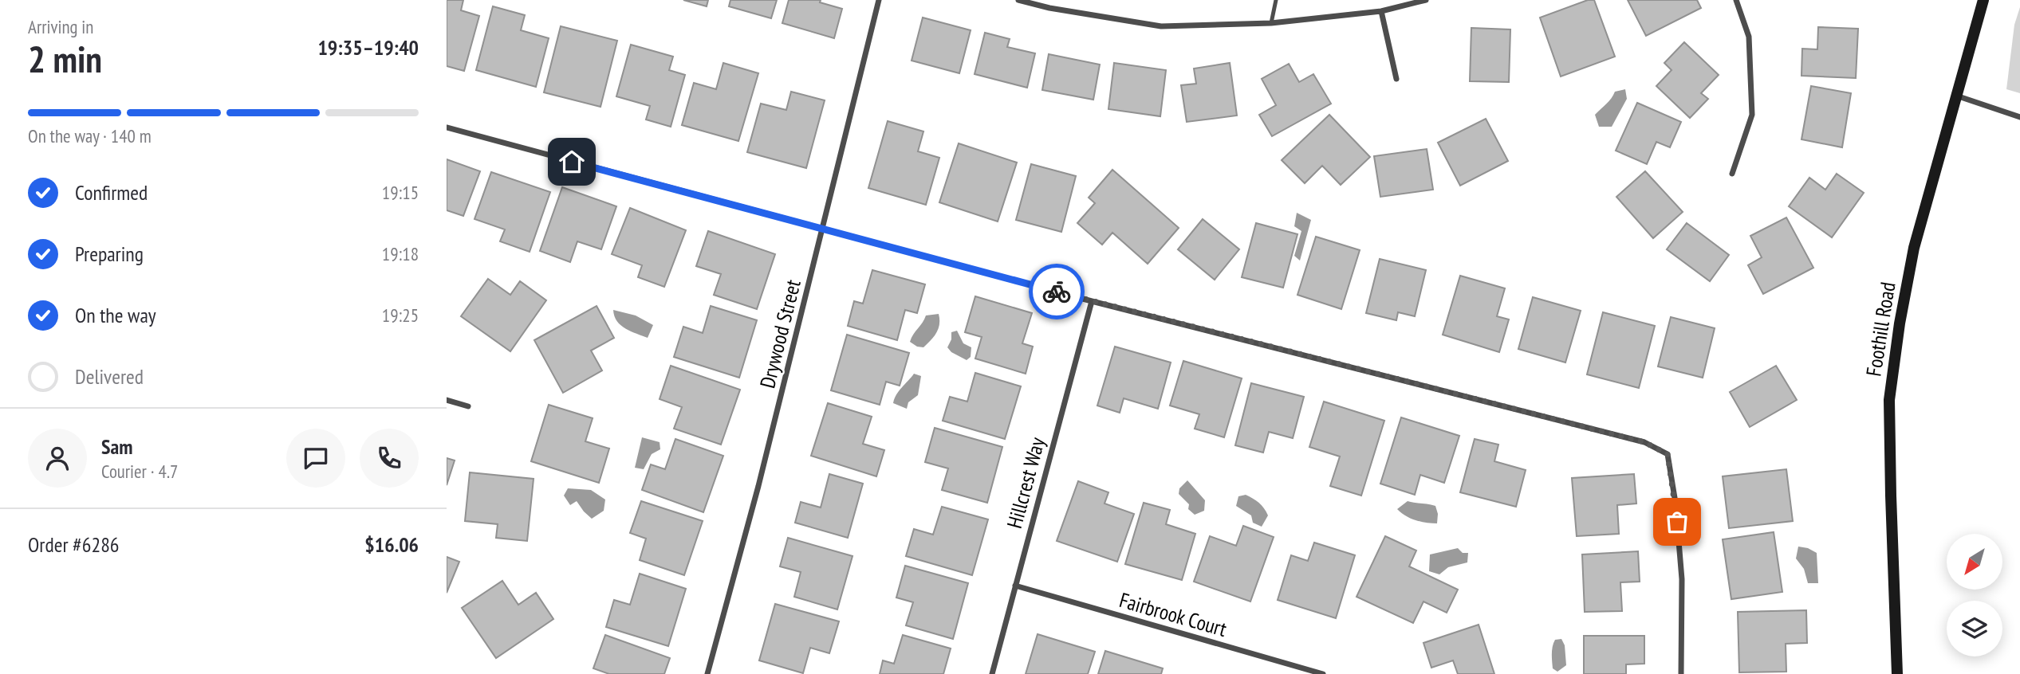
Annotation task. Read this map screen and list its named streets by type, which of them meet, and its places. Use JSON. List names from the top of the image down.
{
  "streets": {
    "main road": ["Foothill Road"],
    "street": ["Drywood Street", "Hillcrest Way", "Fairbrook Court"]
  },
  "crossings": [
    ["Hillcrest Way", "Fairbrook Court"]
  ],
  "north": "bottom left",
  "page": {
    "heading": ["2 min", "Arriving in", "19:35–19:40"],
    "panel": [
      "Sam",
      "Courier · 4.7",
      "Order #6286",
      "$16.06"
    ],
    "bar": "On the way · 140 m",
    "list": [
      ["Confirmed", "19:15"],
      ["Preparing", "19:18"],
      ["On the way", "19:25"],
      "Delivered"
    ]
  }
}
